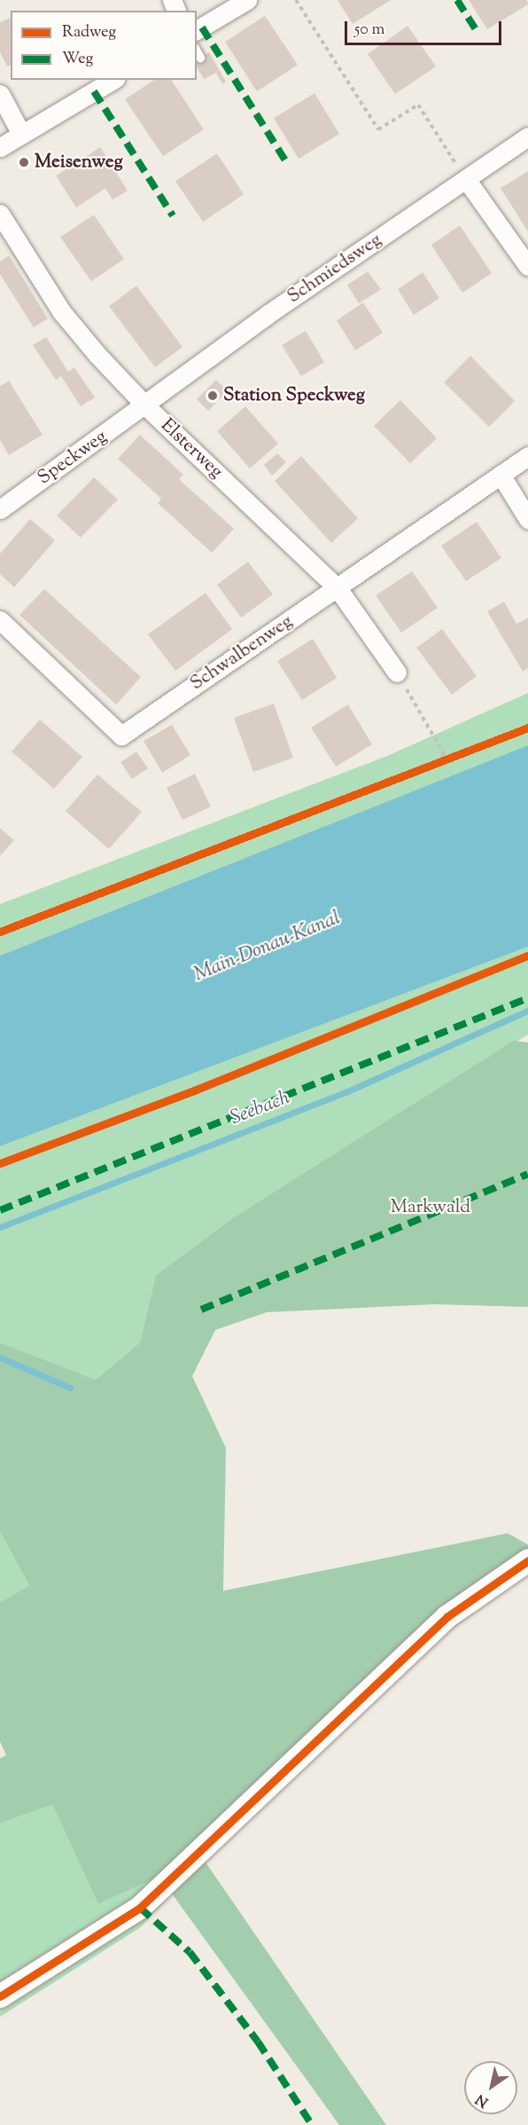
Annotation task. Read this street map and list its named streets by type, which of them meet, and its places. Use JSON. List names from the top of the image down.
{
  "streets": {
    "street": [
      "Schmiedsweg",
      "Elsterweg",
      "Speckweg",
      "Schwalbenweg"
    ]
  },
  "crossings": [
    ["Schmiedsweg", "Elsterweg"],
    ["Schmiedsweg", "Speckweg"],
    ["Elsterweg", "Speckweg"],
    ["Elsterweg", "Schwalbenweg"]
  ],
  "water": ["Main-Donau-Kanal", "Seebach"],
  "parks": ["Markwald"],
  "places": ["Meisenweg", "Station Speckweg"],
  "legend": ["Radweg", "Weg"],
  "scale_bar": "50 m",
  "north": "bottom left"
}
